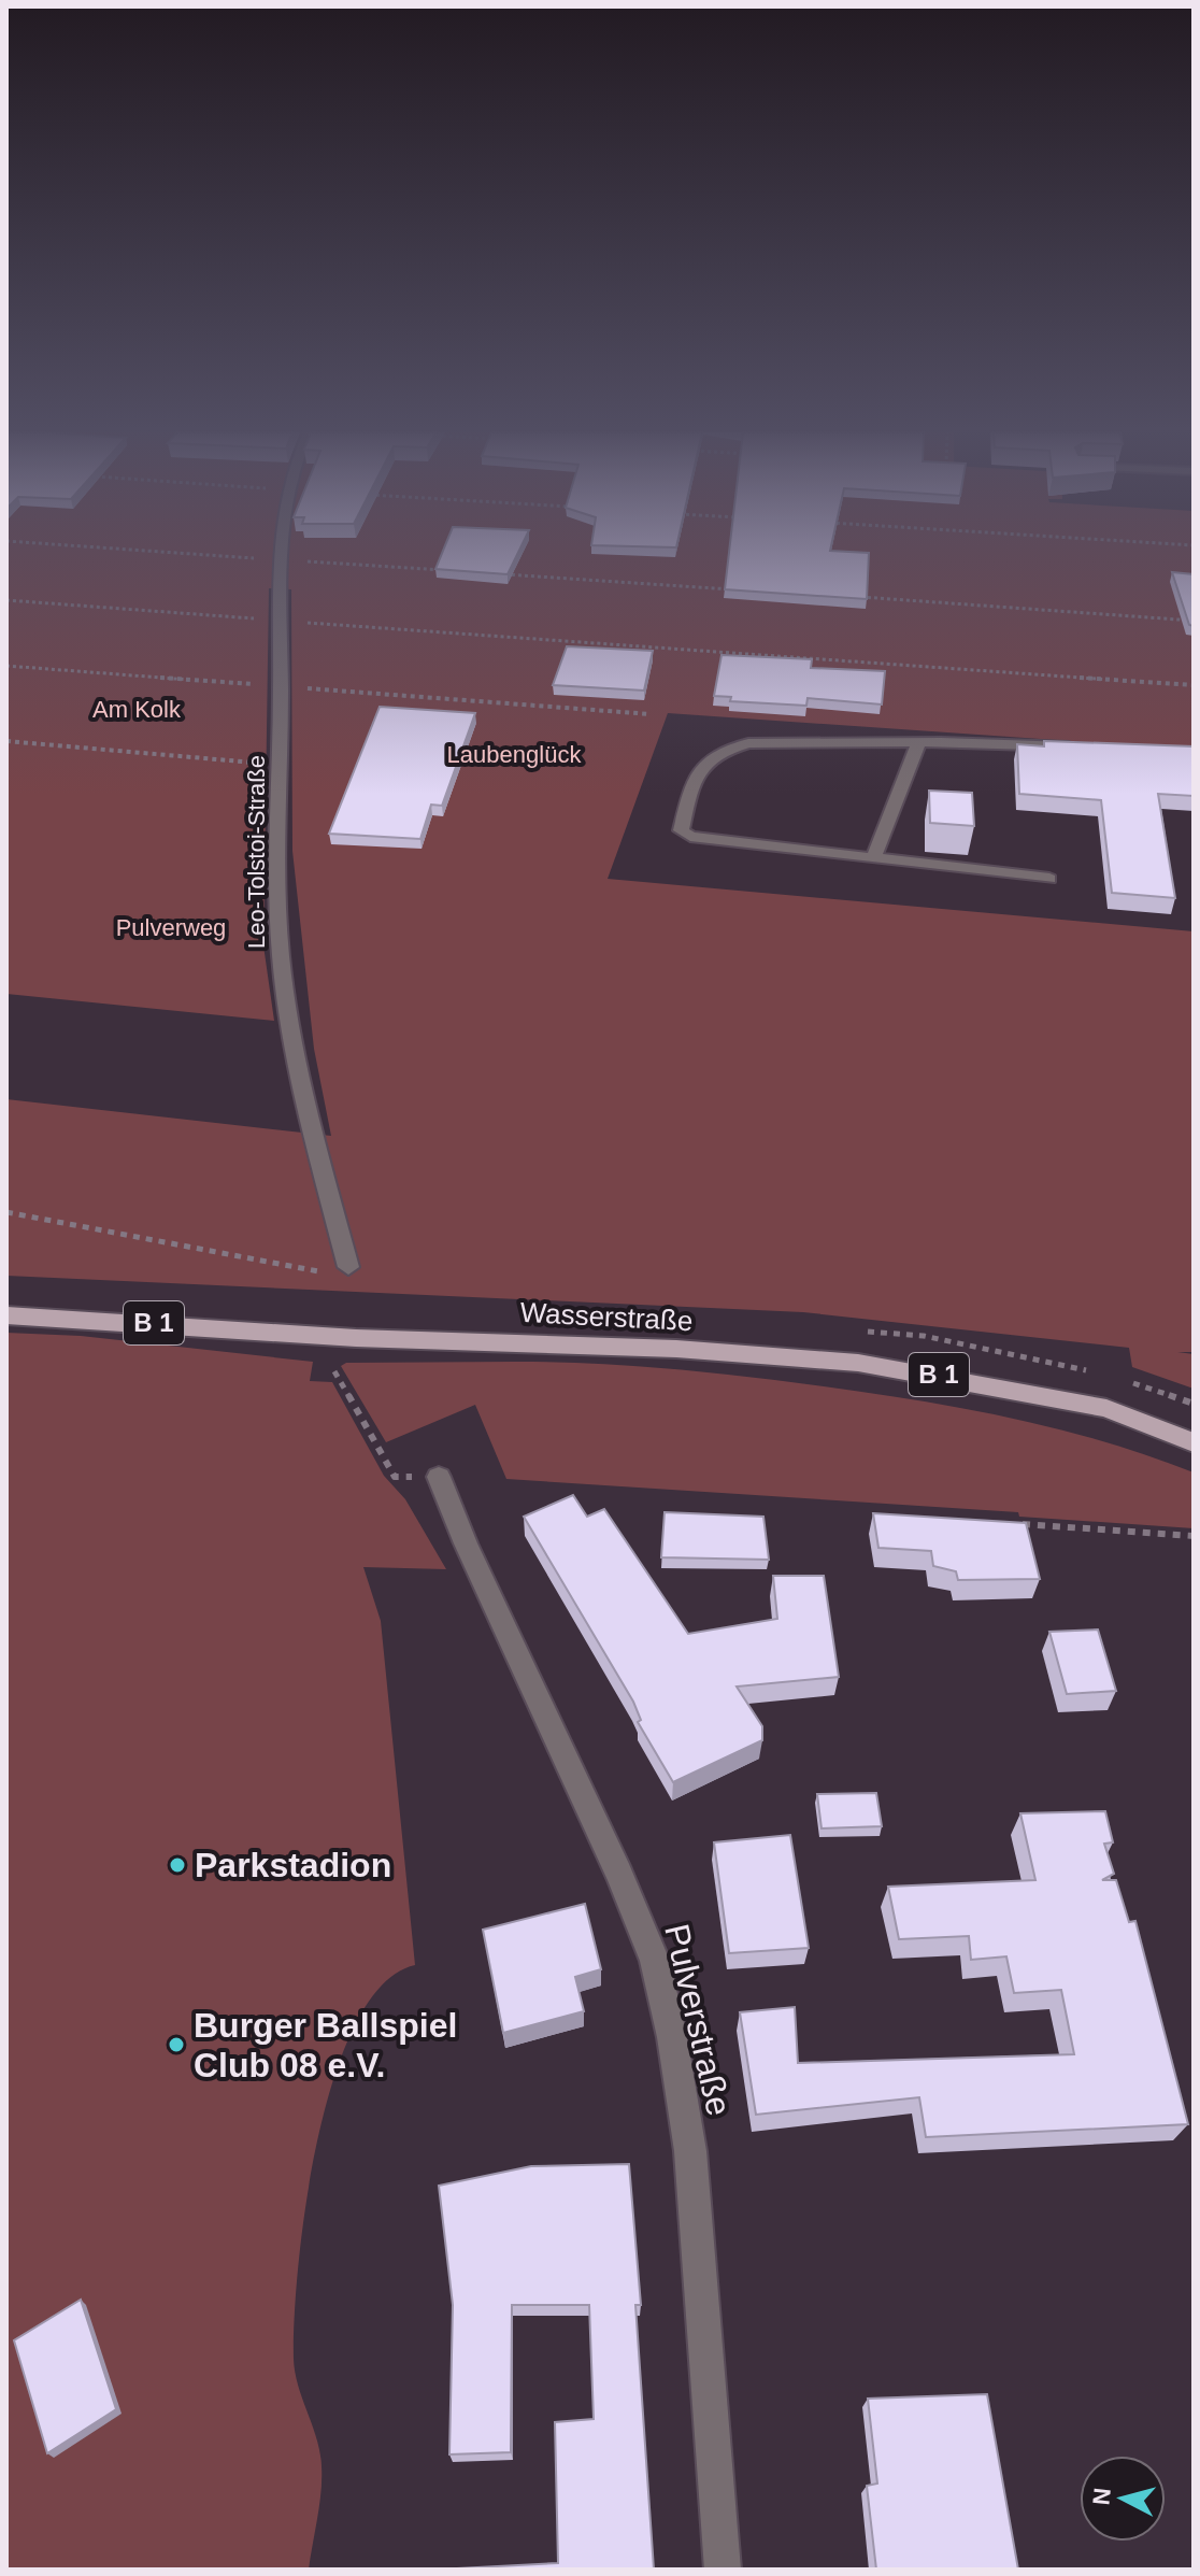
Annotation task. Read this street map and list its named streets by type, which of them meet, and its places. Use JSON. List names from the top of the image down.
{
  "streets": {
    "main road": ["Wasserstraße", "B 1"],
    "street": ["Leo-Tolstoi-Straße", "Pulverstraße"]
  },
  "parks": ["Am Kolk", "Laubenglück", "Pulverweg"],
  "places": ["Parkstadion", "Burger Ballspiel Club 08 e.V."],
  "north": "left"
}
